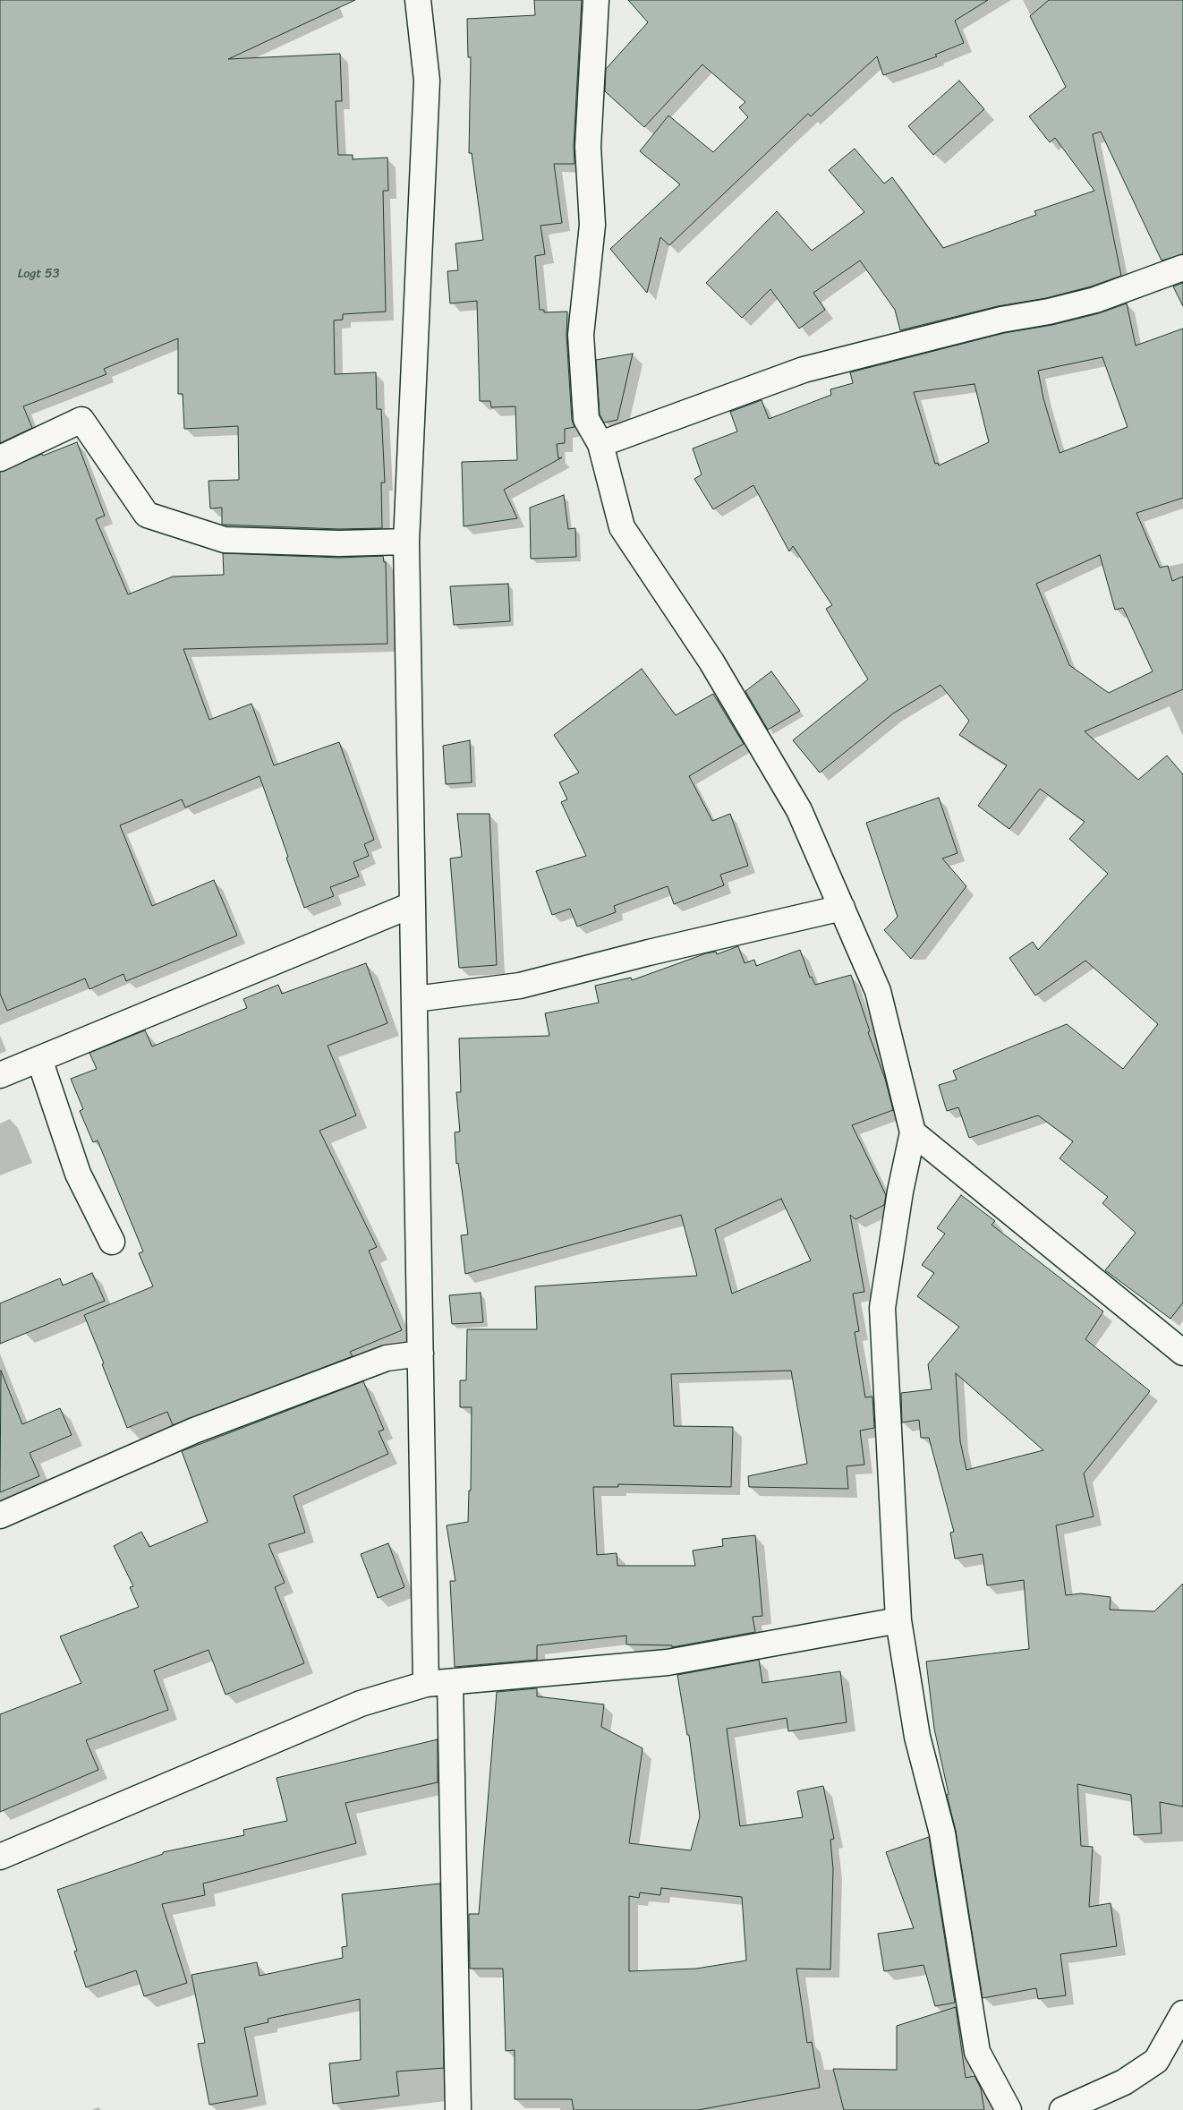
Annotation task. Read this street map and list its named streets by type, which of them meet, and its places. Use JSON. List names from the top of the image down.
{
  "house_numbers": ["Logt 53"]
}
